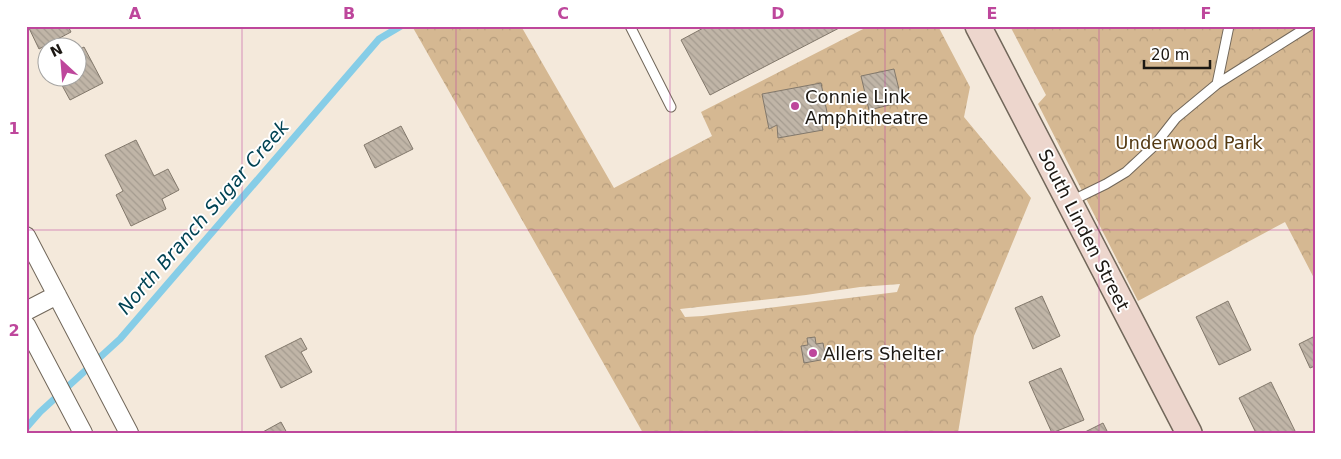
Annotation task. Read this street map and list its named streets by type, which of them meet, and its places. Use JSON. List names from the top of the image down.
{
  "streets": {
    "main road": ["South Linden Street"]
  },
  "water": ["North Branch Sugar Creek"],
  "parks": ["Underwood Park"],
  "places": ["Connie Link Amphitheatre", "Allers Shelter"],
  "scale_bar": "20 m",
  "north": "top left",
  "grid": {
    "columns": [
      "A",
      "B",
      "C",
      "D",
      "E",
      "F"
    ],
    "rows": ["1", "2"]
  }
}
